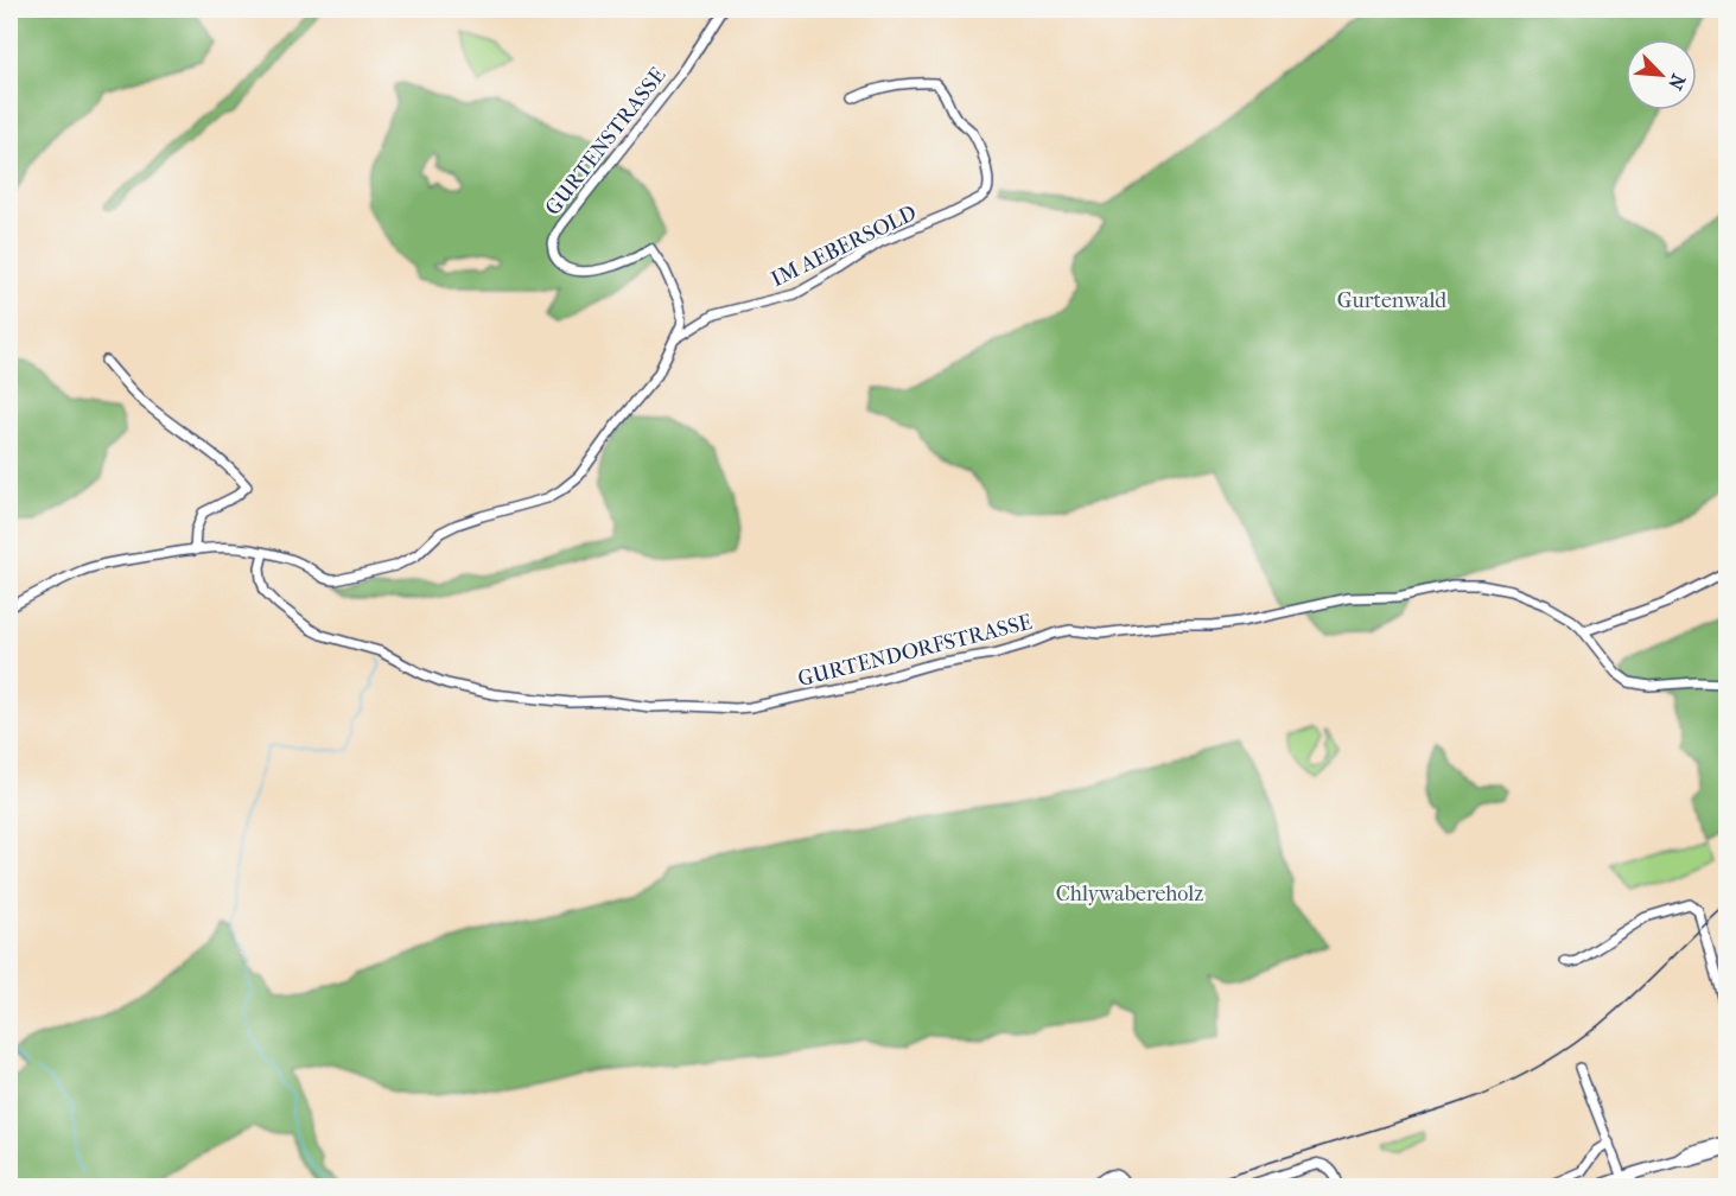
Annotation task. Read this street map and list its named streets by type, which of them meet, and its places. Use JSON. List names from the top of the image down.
{
  "streets": {
    "street": ["GURTENSTRASSE", "IM AEBERSOLD", "GURTENDORFSTRASSE"]
  },
  "crossings": [
    ["GURTENSTRASSE", "IM AEBERSOLD"],
    ["GURTENSTRASSE", "GURTENDORFSTRASSE"]
  ],
  "parks": ["Gurtenwald", "Chlywabereholz"],
  "north": "bottom right"
}
